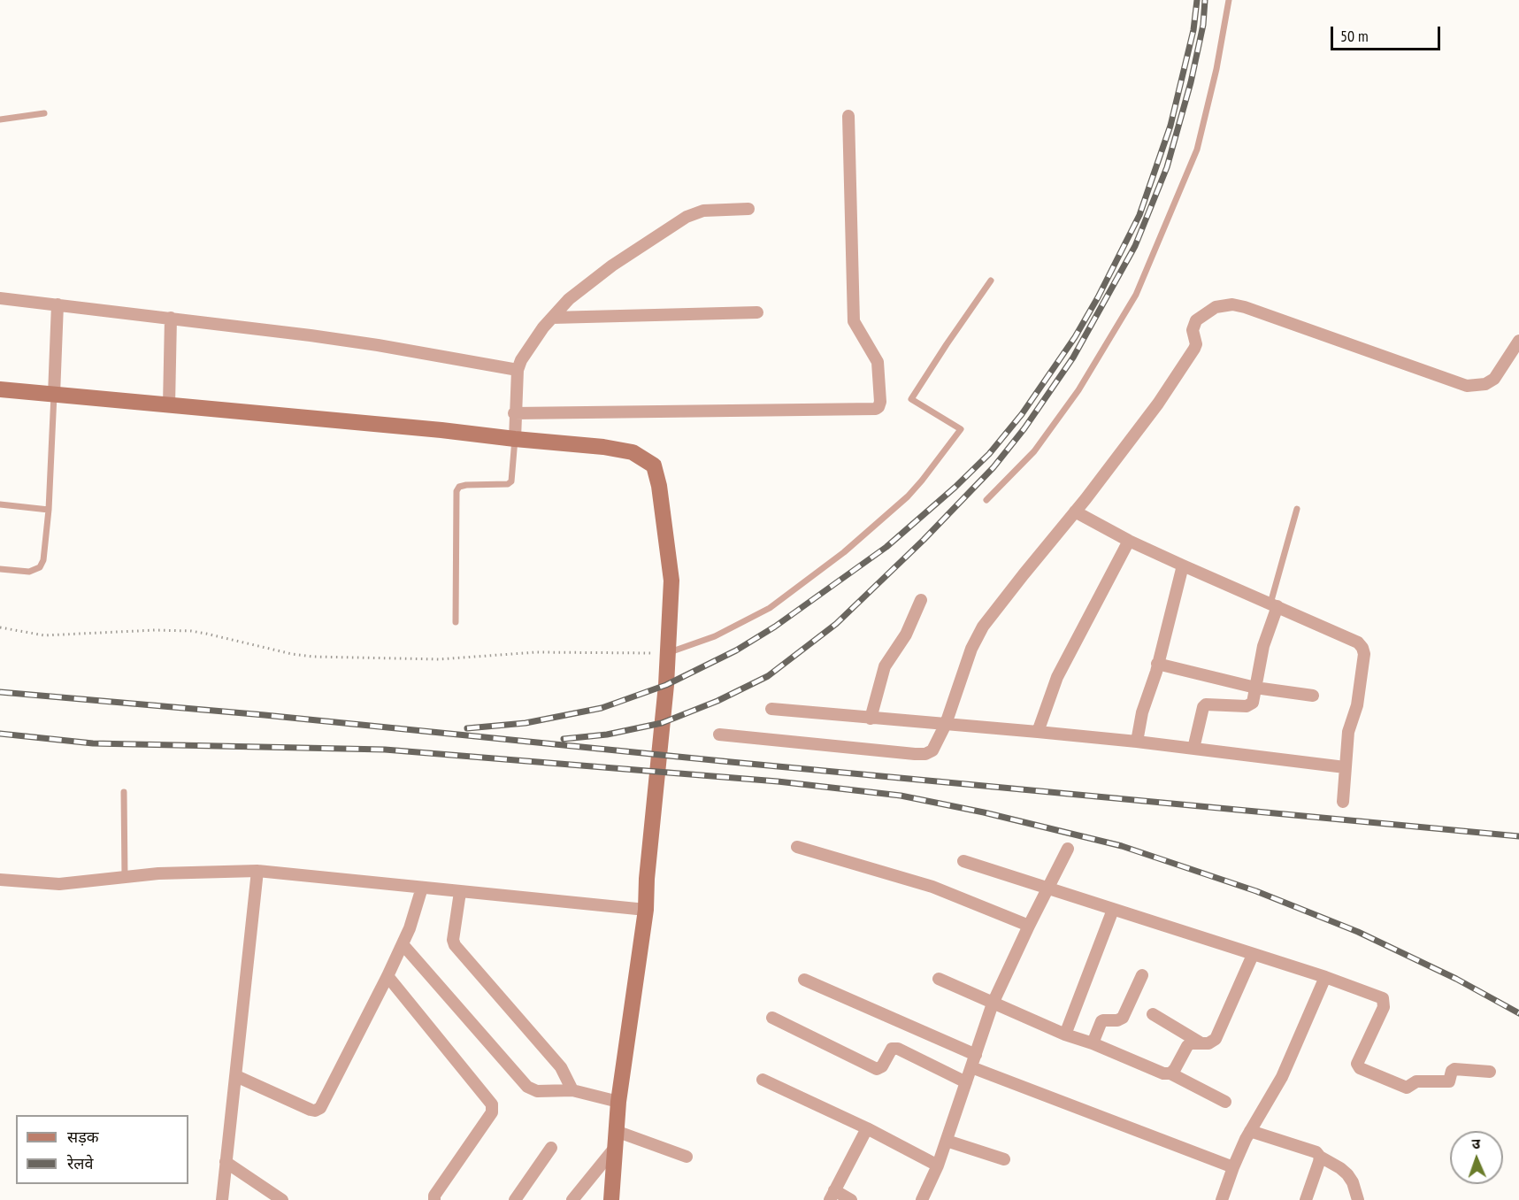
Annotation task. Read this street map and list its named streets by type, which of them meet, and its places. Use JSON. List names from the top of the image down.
{
  "legend": ["सड़क", "रेलवे"],
  "scale_bar": "50 m",
  "north": "top"
}
